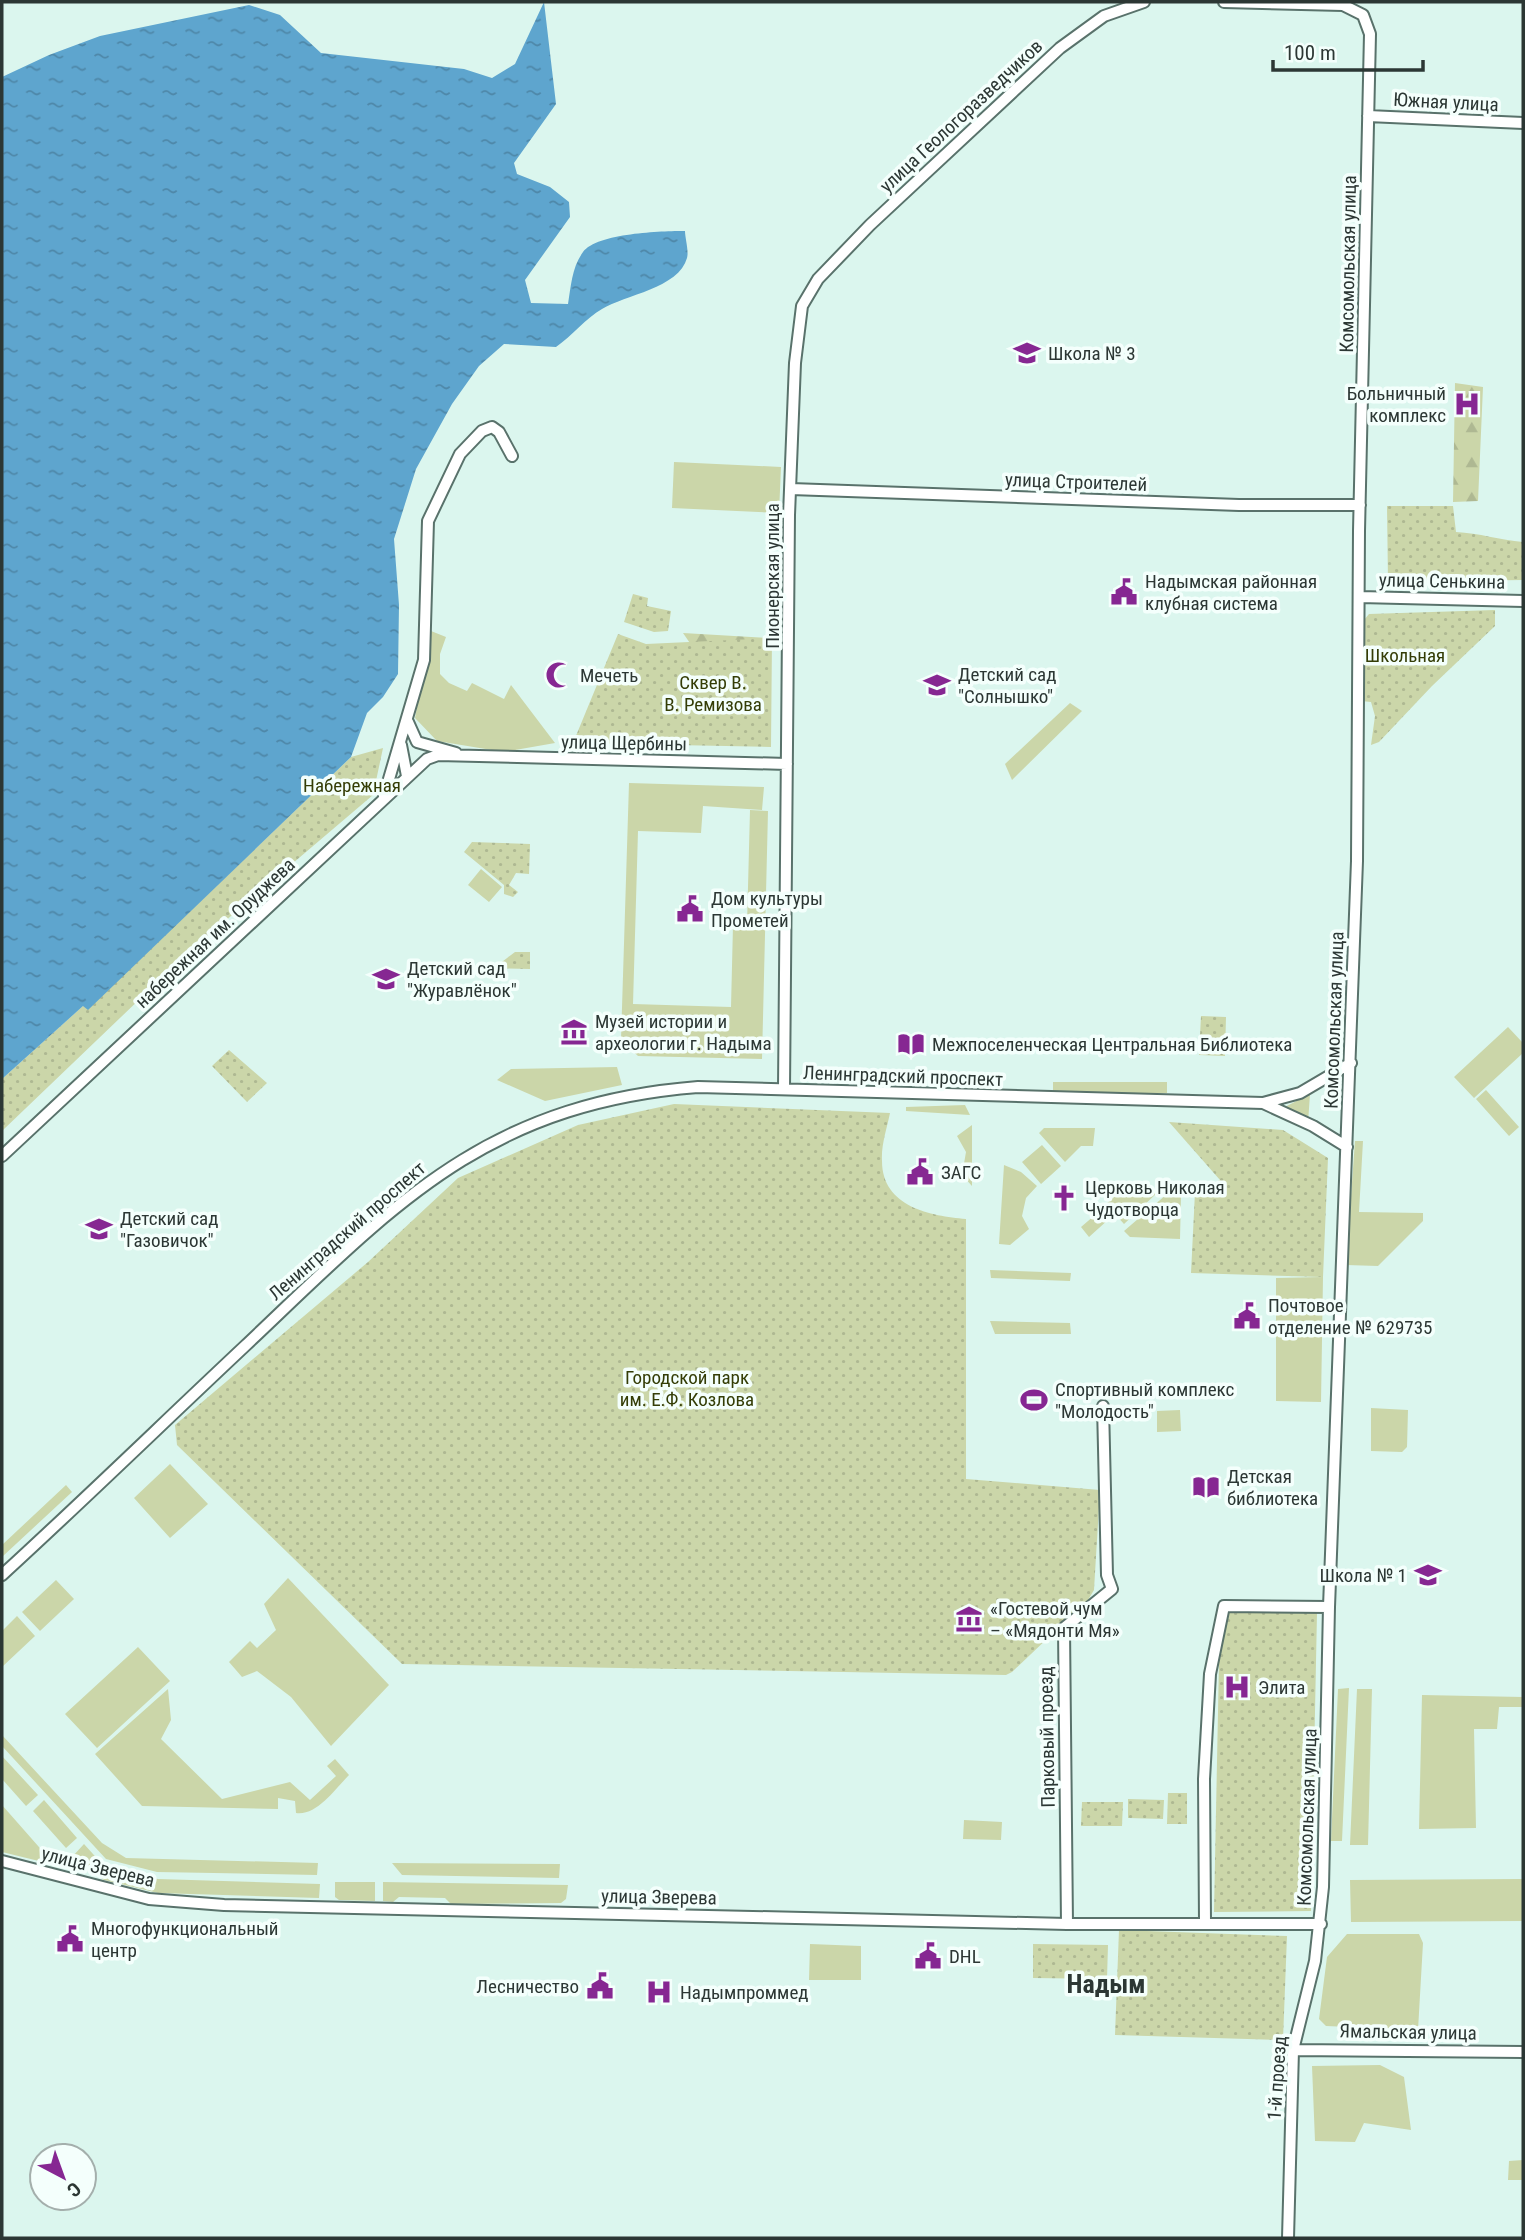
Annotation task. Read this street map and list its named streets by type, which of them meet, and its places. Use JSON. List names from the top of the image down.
{
  "streets": {
    "street": [
      "Южная улица",
      "улица Геологоразведчиков",
      "Комсомольская улица",
      "улица Строителей",
      "Пионерская улица",
      "улица Сенькина",
      "улица Щербины",
      "набережная им. Оруджева",
      "Ленинградский проспект",
      "Парковый проезд",
      "улица Зверева",
      "Ямальская улица",
      "1-й проезд"
    ]
  },
  "crossings": [
    ["Южная улица", "Комсомольская улица"],
    ["улица Геологоразведчиков", "Пионерская улица"],
    ["Комсомольская улица", "улица Строителей"],
    ["Комсомольская улица", "улица Сенькина"],
    ["Комсомольская улица", "улица Зверева"],
    ["Комсомольская улица", "1-й проезд"],
    ["улица Строителей", "Пионерская улица"],
    ["Пионерская улица", "улица Щербины"],
    ["Пионерская улица", "Ленинградский проспект"],
    ["улица Щербины", "набережная им. Оруджева"],
    ["Парковый проезд", "улица Зверева"],
    ["улица Зверева", "1-й проезд"],
    ["Ямальская улица", "1-й проезд"]
  ],
  "districts": ["Надым"],
  "parks": [
    "Школьная",
    "Сквер В. В. Ремизова",
    "Набережная",
    "Городской парк им. Е.Ф. Козлова"
  ],
  "places": {
    "school or university": [
      "Школа № 3",
      "Детский сад \"Солнышко\"",
      "Детский сад \"Журавлёнок\"",
      "Детский сад \"Газовичок\"",
      "Школа № 1"
    ],
    "hospital": ["Больничный комплекс", "Элита", "Надымпроммед"],
    "public building": [
      "Надымская районная клубная система",
      "Дом культуры Прометей",
      "ЗАГС",
      "Почтовое отделение № 629735",
      "Многофункциональный центр",
      "DHL",
      "Лесничество"
    ],
    "mosque": ["Мечеть"],
    "museum": ["Музей истории и археологии г. Надыма", "«Гостевой чум – «Мядонти Мя»"],
    "library": ["Межпоселенческая Центральная Библиотека", "Детская библиотека"],
    "church": ["Церковь Николая Чудотворца"],
    "sports": ["Спортивный комплекс \"Молодость\""]
  },
  "scale_bar": "100 m",
  "north": "bottom right"
}
